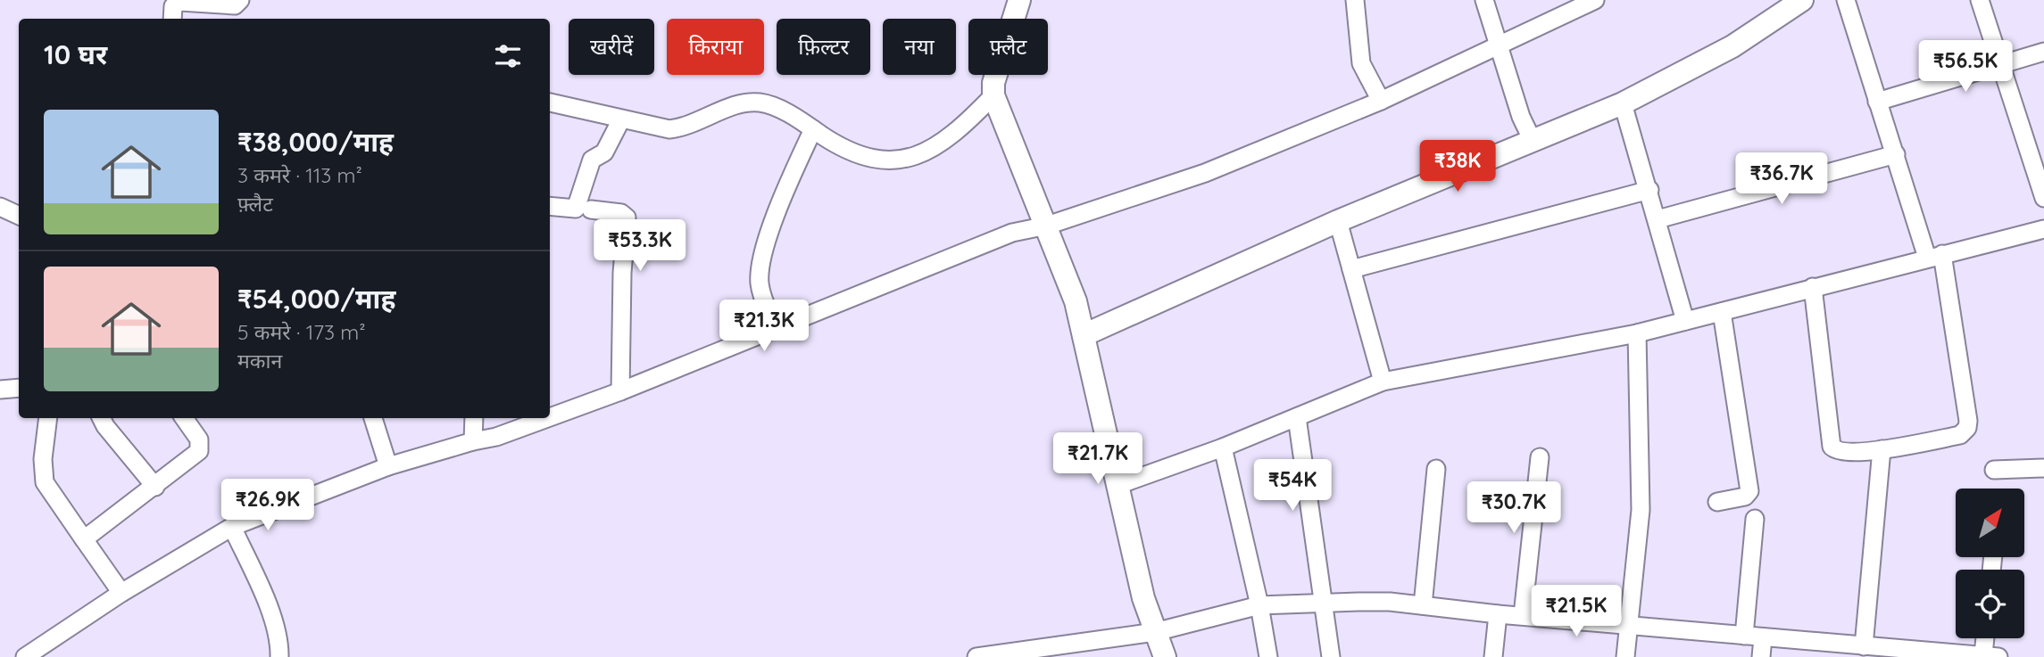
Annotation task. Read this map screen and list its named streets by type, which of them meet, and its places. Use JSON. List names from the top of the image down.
{
  "north": "top right",
  "page": {
    "chip": [
      "खरीदें",
      "किराया",
      "फ़िल्टर",
      "नया",
      "फ़्लैट"
    ],
    "heading": "10 घर",
    "price": [
      "₹56.5K",
      "₹38K",
      "₹36.7K",
      "₹53.3K",
      "₹21.3K",
      "₹21.7K",
      "₹54K",
      "₹26.9K",
      "₹30.7K",
      "₹21.5K"
    ],
    "list": [
      {
        "name": "₹38,000/माह",
        "note": "3 कमरे · 113 m² · फ़्लैट"
      },
      {
        "name": "₹54,000/माह",
        "note": "5 कमरे · 173 m² · मकान"
      }
    ]
  }
}
